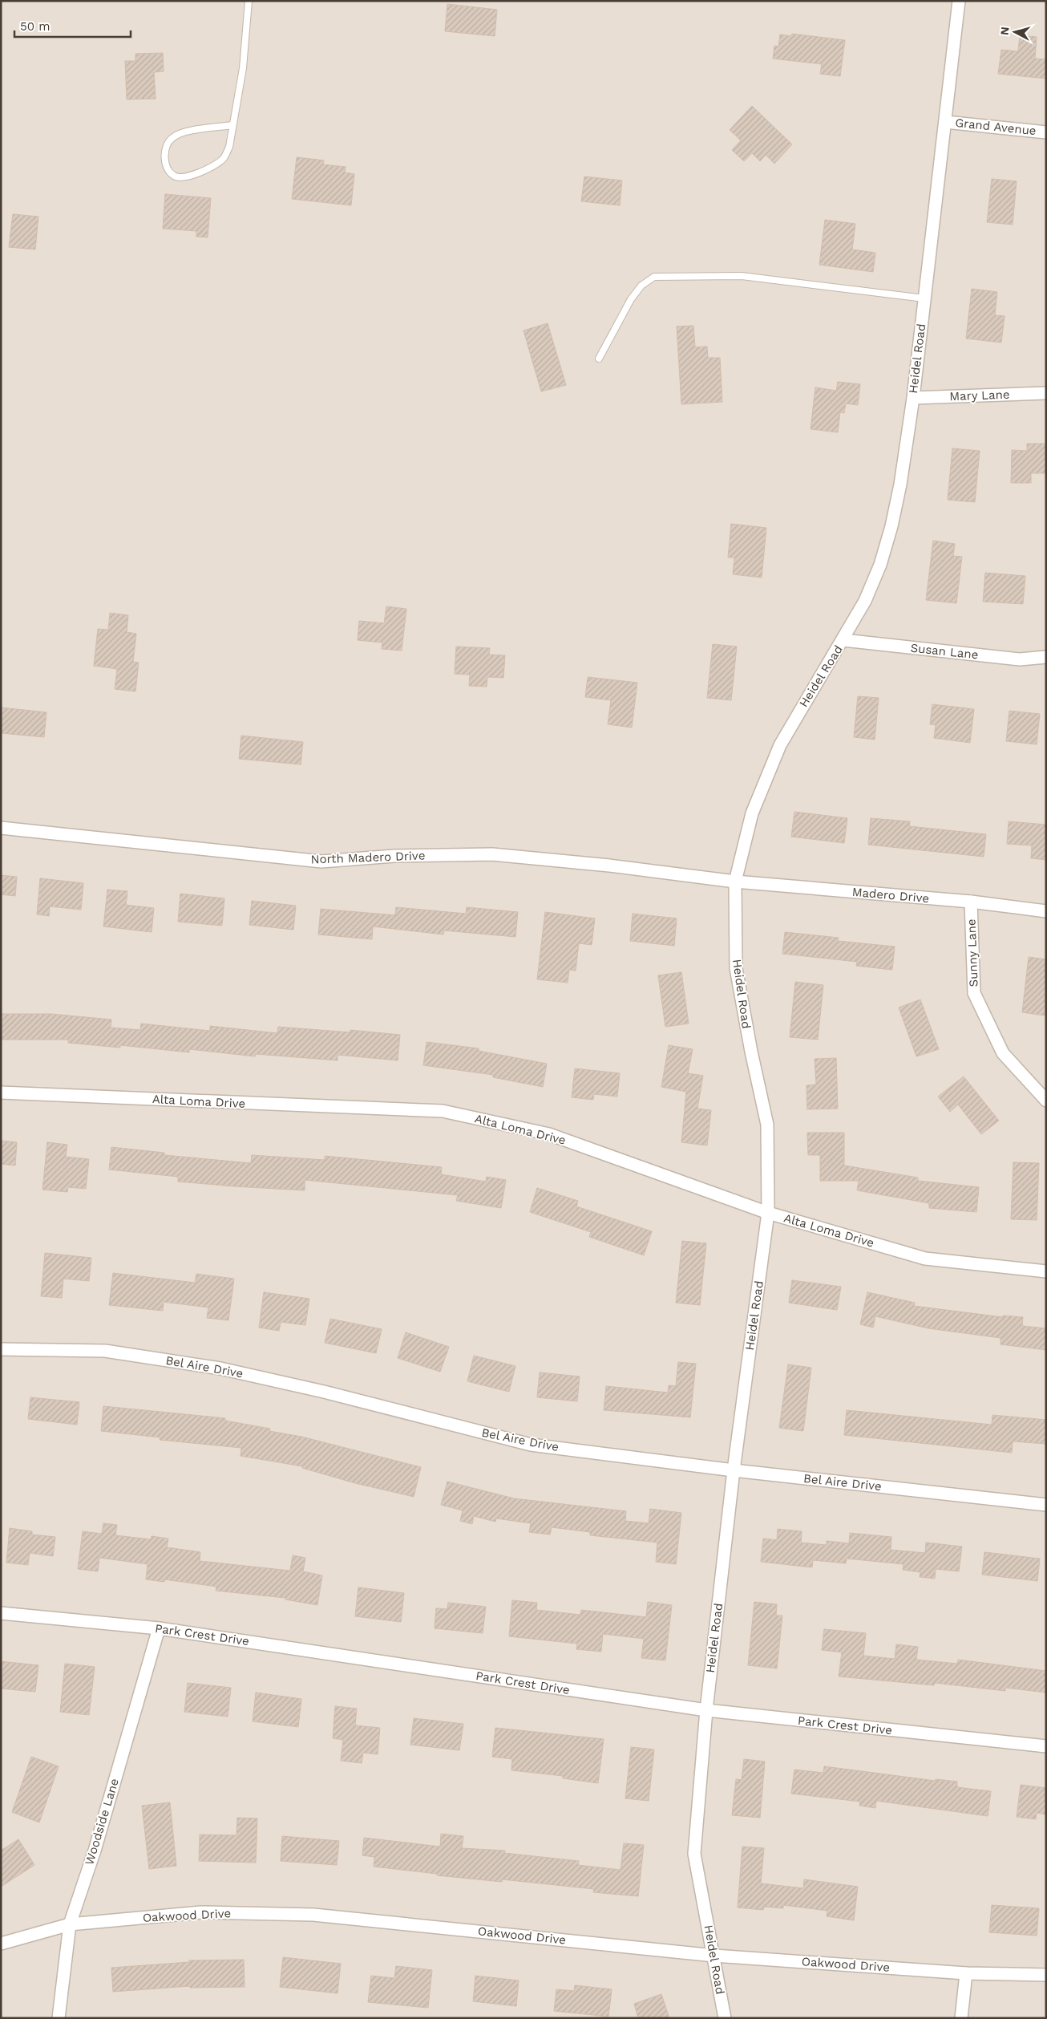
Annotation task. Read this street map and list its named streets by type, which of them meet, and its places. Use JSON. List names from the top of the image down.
{
  "streets": {
    "street": [
      "Grand Avenue",
      "Heidel Road",
      "Mary Lane",
      "Susan Lane",
      "North Madero Drive",
      "Madero Drive",
      "Sunny Lane",
      "Alta Loma Drive",
      "Bel Aire Drive",
      "Park Crest Drive",
      "Woodside Lane",
      "Oakwood Drive"
    ]
  },
  "crossings": [
    ["Grand Avenue", "Heidel Road"],
    ["Heidel Road", "Mary Lane"],
    ["Heidel Road", "Susan Lane"],
    ["Heidel Road", "North Madero Drive"],
    ["Heidel Road", "Madero Drive"],
    ["Heidel Road", "Alta Loma Drive"],
    ["Heidel Road", "Bel Aire Drive"],
    ["Heidel Road", "Park Crest Drive"],
    ["Heidel Road", "Oakwood Drive"],
    ["North Madero Drive", "Madero Drive"],
    ["Madero Drive", "Sunny Lane"],
    ["Park Crest Drive", "Woodside Lane"],
    ["Woodside Lane", "Oakwood Drive"]
  ],
  "scale_bar": "50 m",
  "north": "left"
}
